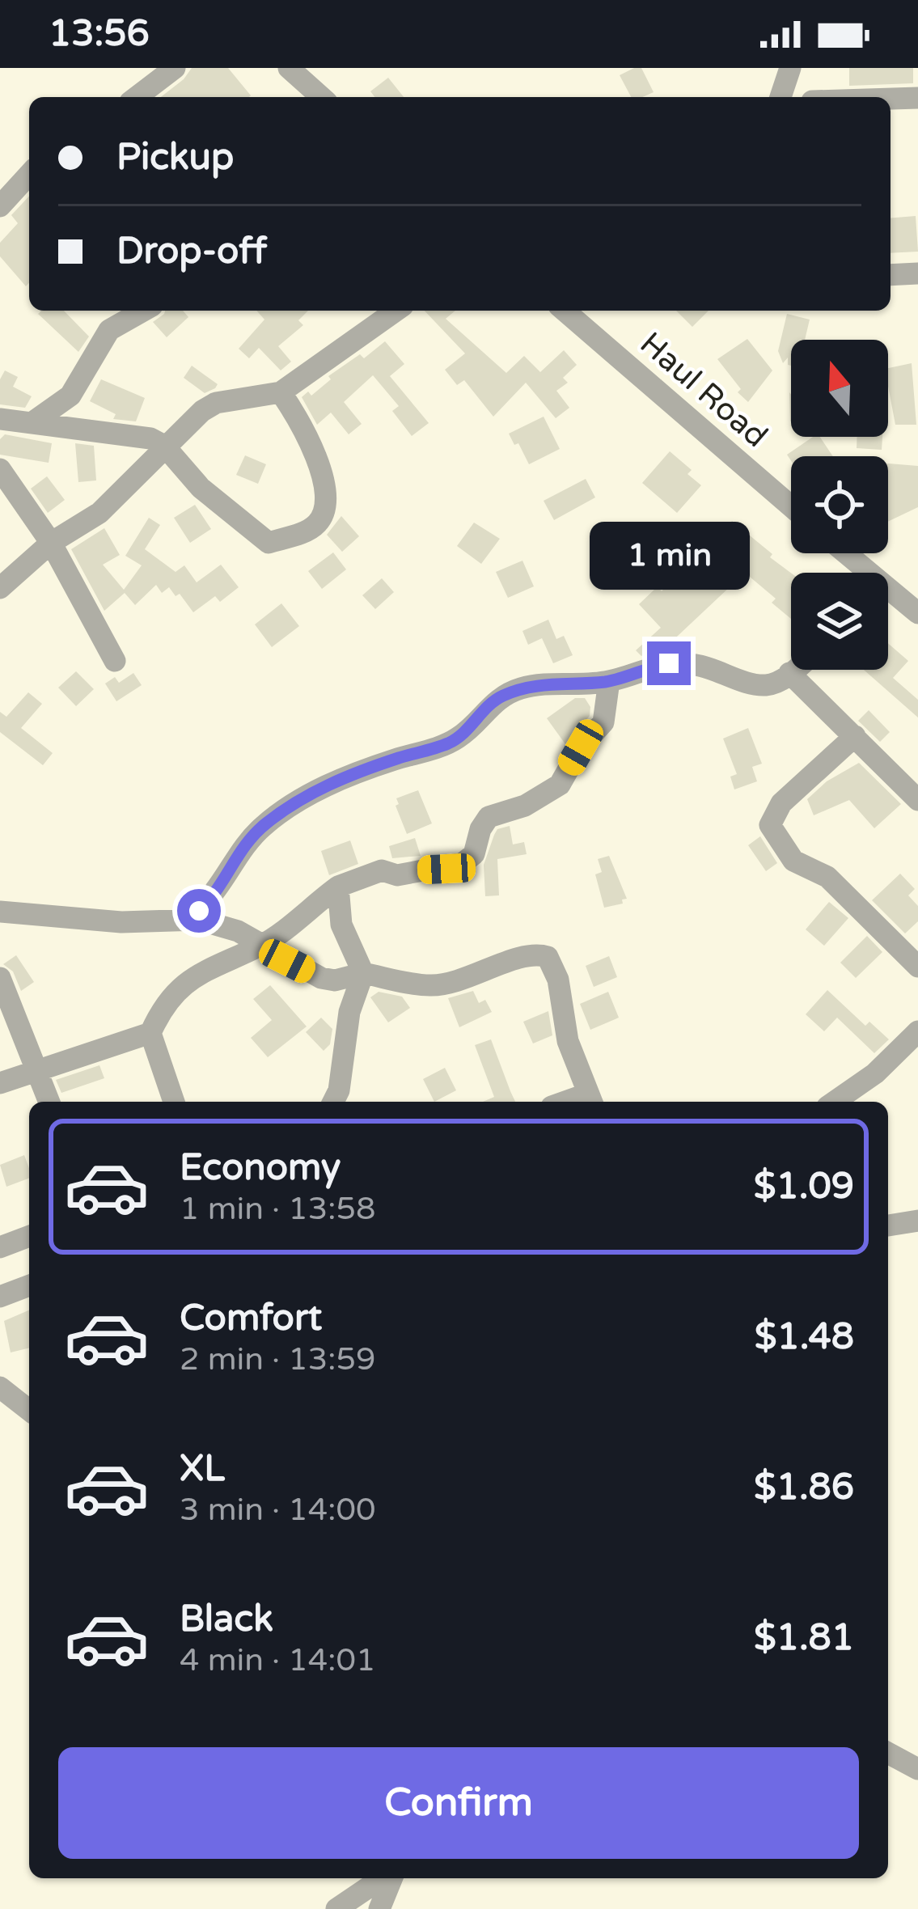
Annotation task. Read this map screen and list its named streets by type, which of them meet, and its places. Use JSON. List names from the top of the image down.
{
  "streets": {
    "street": ["Haul Road"]
  },
  "north": "top",
  "page": {
    "status": "13:56",
    "banner": ["Pickup", "Drop-off"],
    "bubble": "1 min",
    "list": [
      {
        "name": "Economy",
        "note": "1 min · 13:58",
        "value": "$1.09"
      },
      {
        "name": "Comfort",
        "note": "2 min · 13:59",
        "value": "$1.48"
      },
      {
        "name": "XL",
        "note": "3 min · 14:00",
        "value": "$1.86"
      },
      {
        "name": "Black",
        "note": "4 min · 14:01",
        "value": "$1.81"
      }
    ],
    "buttons": "Confirm"
  }
}
